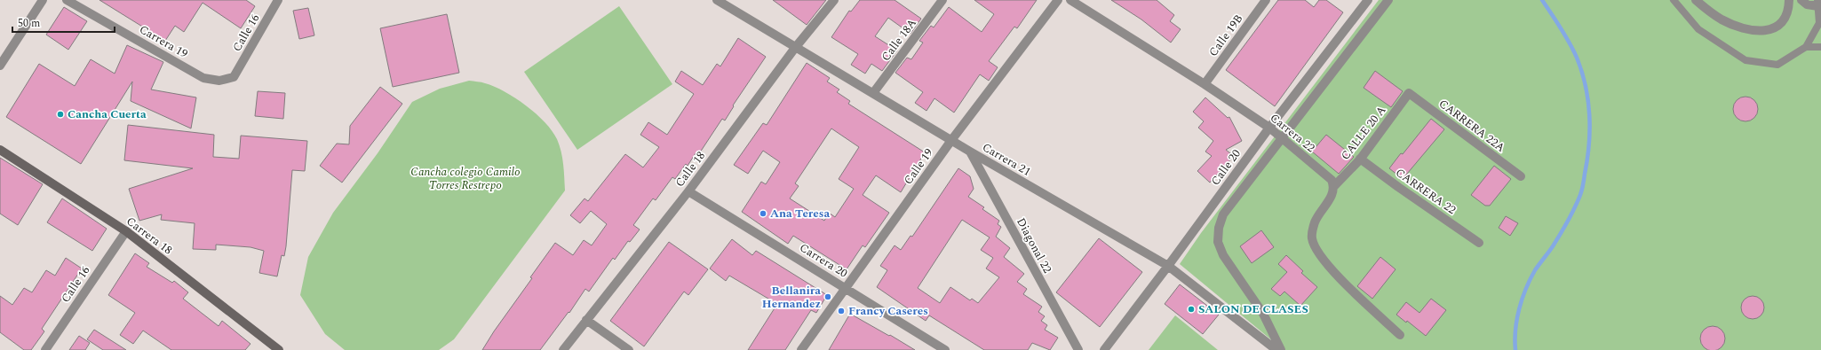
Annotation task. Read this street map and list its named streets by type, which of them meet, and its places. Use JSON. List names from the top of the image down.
{
  "streets": {
    "street": [
      "Calle 16",
      "Calle 19B",
      "Calle 18A",
      "Carrera 19",
      "CARRERA 22A",
      "Carrera 22",
      "CALLE 20 A",
      "Carrera 21",
      "Calle 19",
      "Calle 20",
      "Calle 18",
      "CARRERA 22",
      "Carrera 18",
      "Diagonal 22",
      "Carrera 20"
    ]
  },
  "crossings": [
    ["Calle 16", "Carrera 19"],
    ["Calle 16", "Carrera 18"],
    ["Calle 19B", "Carrera 22"],
    ["Calle 18A", "Carrera 21"],
    ["CARRERA 22A", "CALLE 20 A"],
    ["Carrera 22", "CALLE 20 A"],
    ["Carrera 22", "Calle 20"],
    ["CALLE 20 A", "CARRERA 22"],
    ["Carrera 21", "Calle 19"],
    ["Carrera 21", "Calle 20"],
    ["Carrera 21", "Calle 18"],
    ["Carrera 21", "Diagonal 22"],
    ["Calle 19", "Carrera 20"],
    ["Calle 18", "Carrera 20"]
  ],
  "parks": ["Cancha colegio Camilo Torres Restrepo"],
  "places": [
    "Cancha Cuerta",
    "Ana Teresa",
    "Bellanira Hernandez",
    "SALON DE CLASES",
    "Francy Caseres"
  ],
  "scale_bar": "50 m"
}
